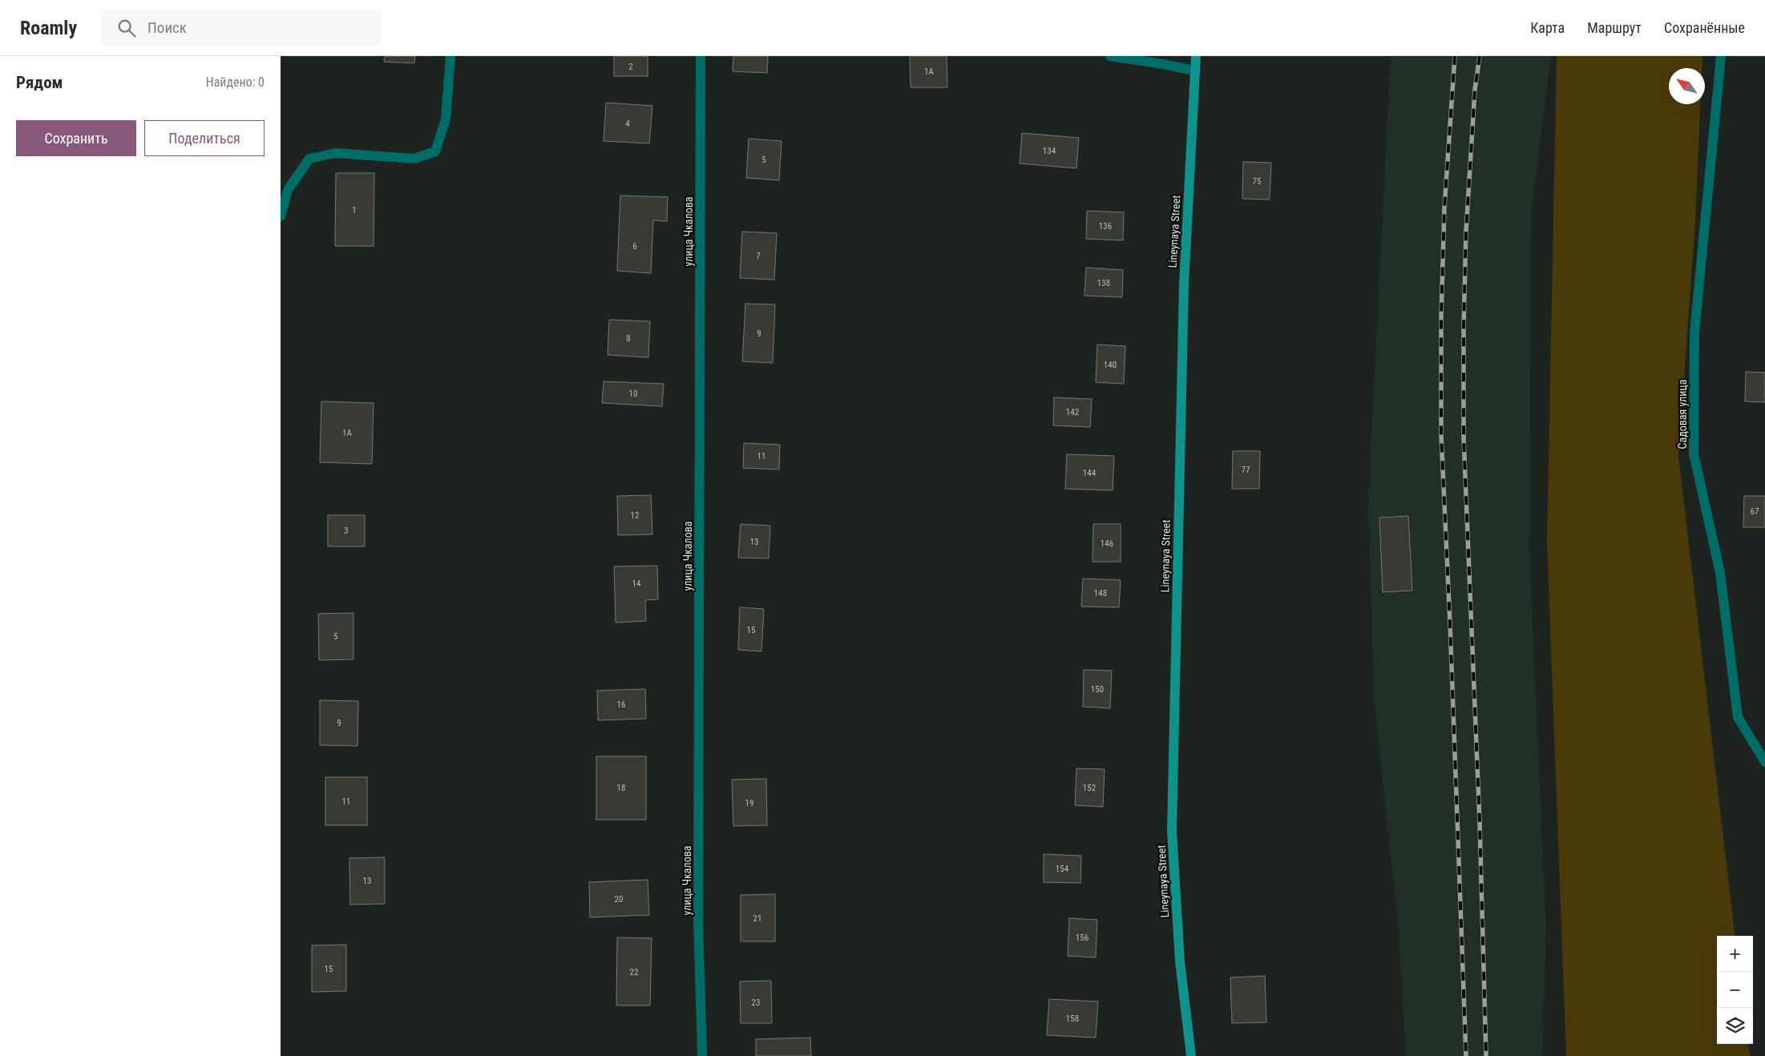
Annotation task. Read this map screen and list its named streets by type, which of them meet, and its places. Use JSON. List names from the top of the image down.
{
  "streets": {
    "main road": ["Lineynaya Street"],
    "street": ["улица Чкалова", "Садовая улица"]
  },
  "house_numbers": [
    "2",
    "1А",
    "4",
    "134",
    "5",
    "75",
    "1",
    "136",
    "6",
    "7",
    "138",
    "9",
    "8",
    "140",
    "10",
    "142",
    "1А",
    "11",
    "77",
    "144",
    "67",
    "12",
    "3",
    "13",
    "146",
    "14",
    "148",
    "15",
    "5",
    "150",
    "16",
    "9",
    "18",
    "152",
    "11",
    "19",
    "154",
    "13",
    "20",
    "21",
    "156",
    "15",
    "22",
    "23",
    "158"
  ],
  "north": "top left",
  "page": {
    "header": "Roamly",
    "search": "Поиск",
    "nav": ["Карта", "Маршрут", "Сохранённые"],
    "heading": ["Рядом", "Найдено: 0"],
    "buttons": ["Сохранить", "Поделиться"],
    "map_buttons": ["+", "−"]
  }
}
